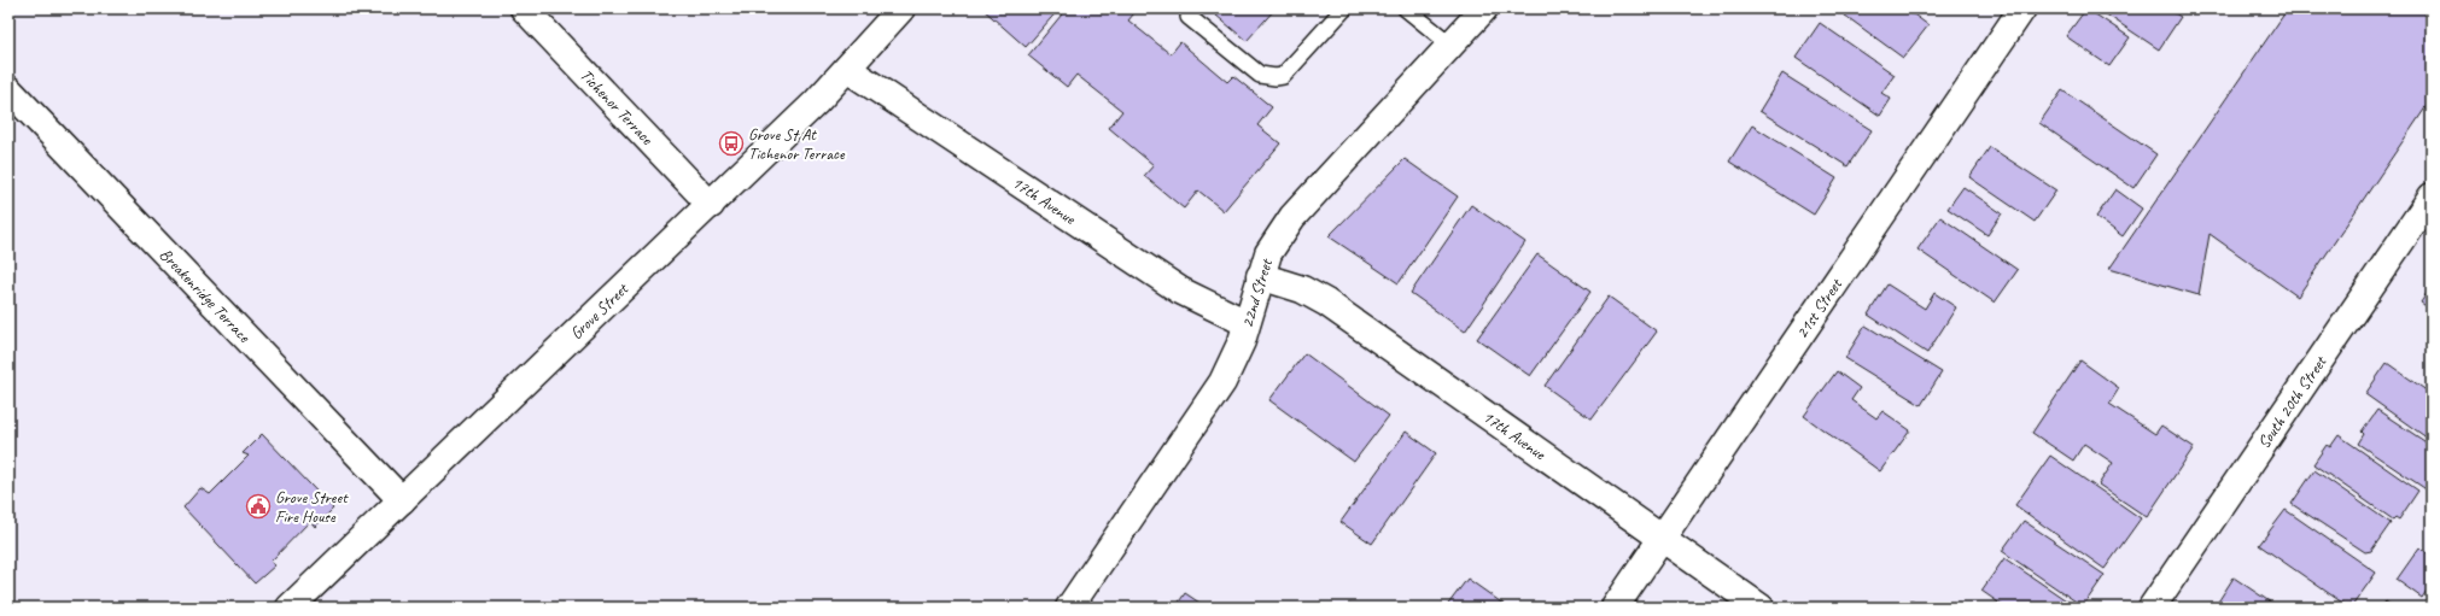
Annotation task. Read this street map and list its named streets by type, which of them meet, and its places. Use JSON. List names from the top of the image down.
{
  "streets": {
    "street": [
      "Tichenor Terrace",
      "17th Avenue",
      "22nd Street",
      "Breakenridge Terrace",
      "21st Street",
      "Grove Street",
      "South 20th Street"
    ]
  },
  "crossings": [
    ["Tichenor Terrace", "Grove Street"],
    ["17th Avenue", "22nd Street"],
    ["17th Avenue", "21st Street"],
    ["17th Avenue", "Grove Street"],
    ["Breakenridge Terrace", "Grove Street"]
  ],
  "places": {
    "bus stop": ["Grove St At Tichenor Terrace"],
    "public building": ["Grove Street Fire House"]
  }
}
